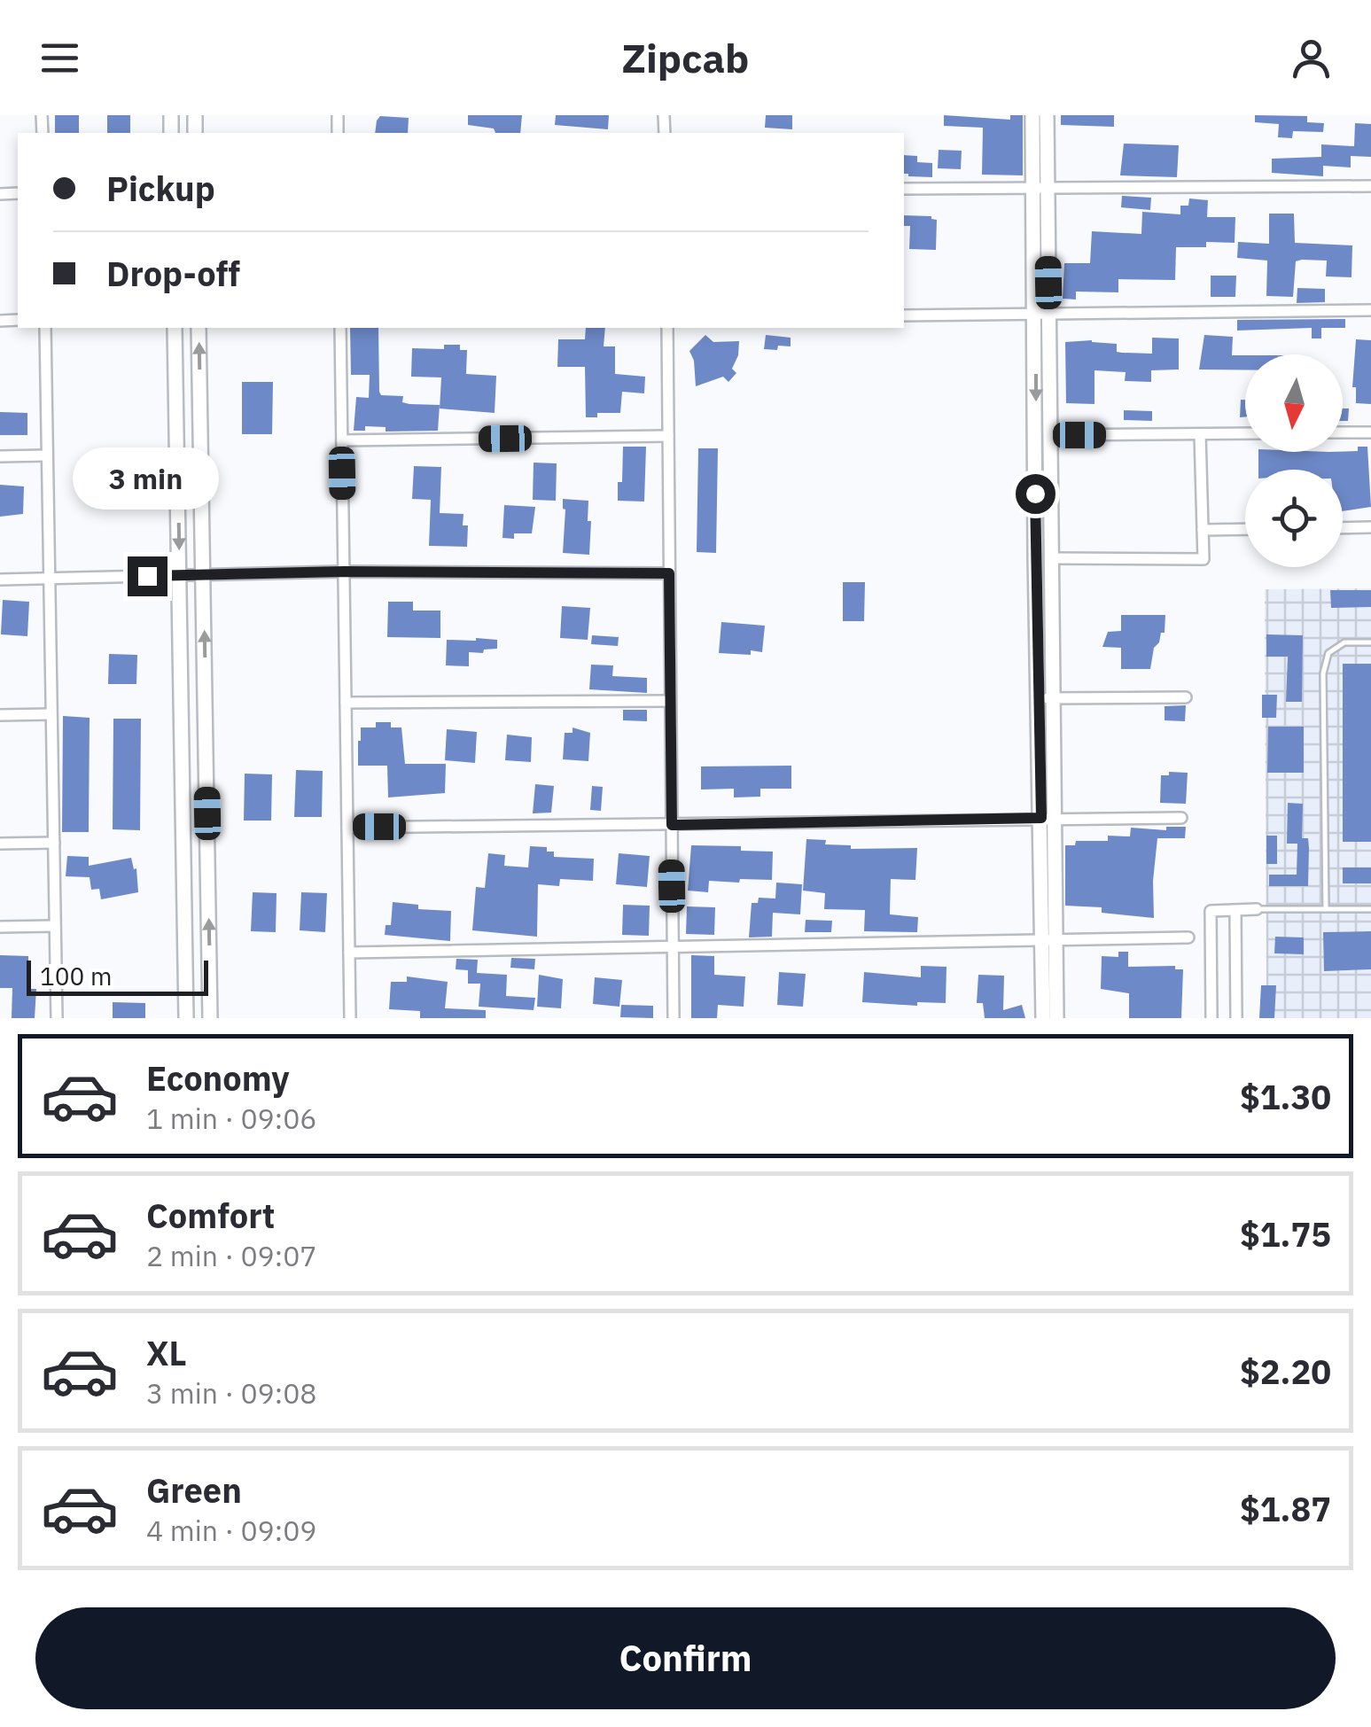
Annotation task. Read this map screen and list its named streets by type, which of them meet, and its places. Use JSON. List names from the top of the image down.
{
  "scale_bar": "100 m",
  "north": "bottom",
  "page": {
    "header": "Zipcab",
    "banner": ["Pickup", "Drop-off"],
    "bubble": "3 min",
    "scale": "100 m",
    "list": [
      {
        "name": "Economy",
        "note": "1 min · 09:06",
        "value": "$1.30"
      },
      {
        "name": "Comfort",
        "note": "2 min · 09:07",
        "value": "$1.75"
      },
      {
        "name": "XL",
        "note": "3 min · 09:08",
        "value": "$2.20"
      },
      {
        "name": "Green",
        "note": "4 min · 09:09",
        "value": "$1.87"
      }
    ],
    "buttons": "Confirm"
  }
}
